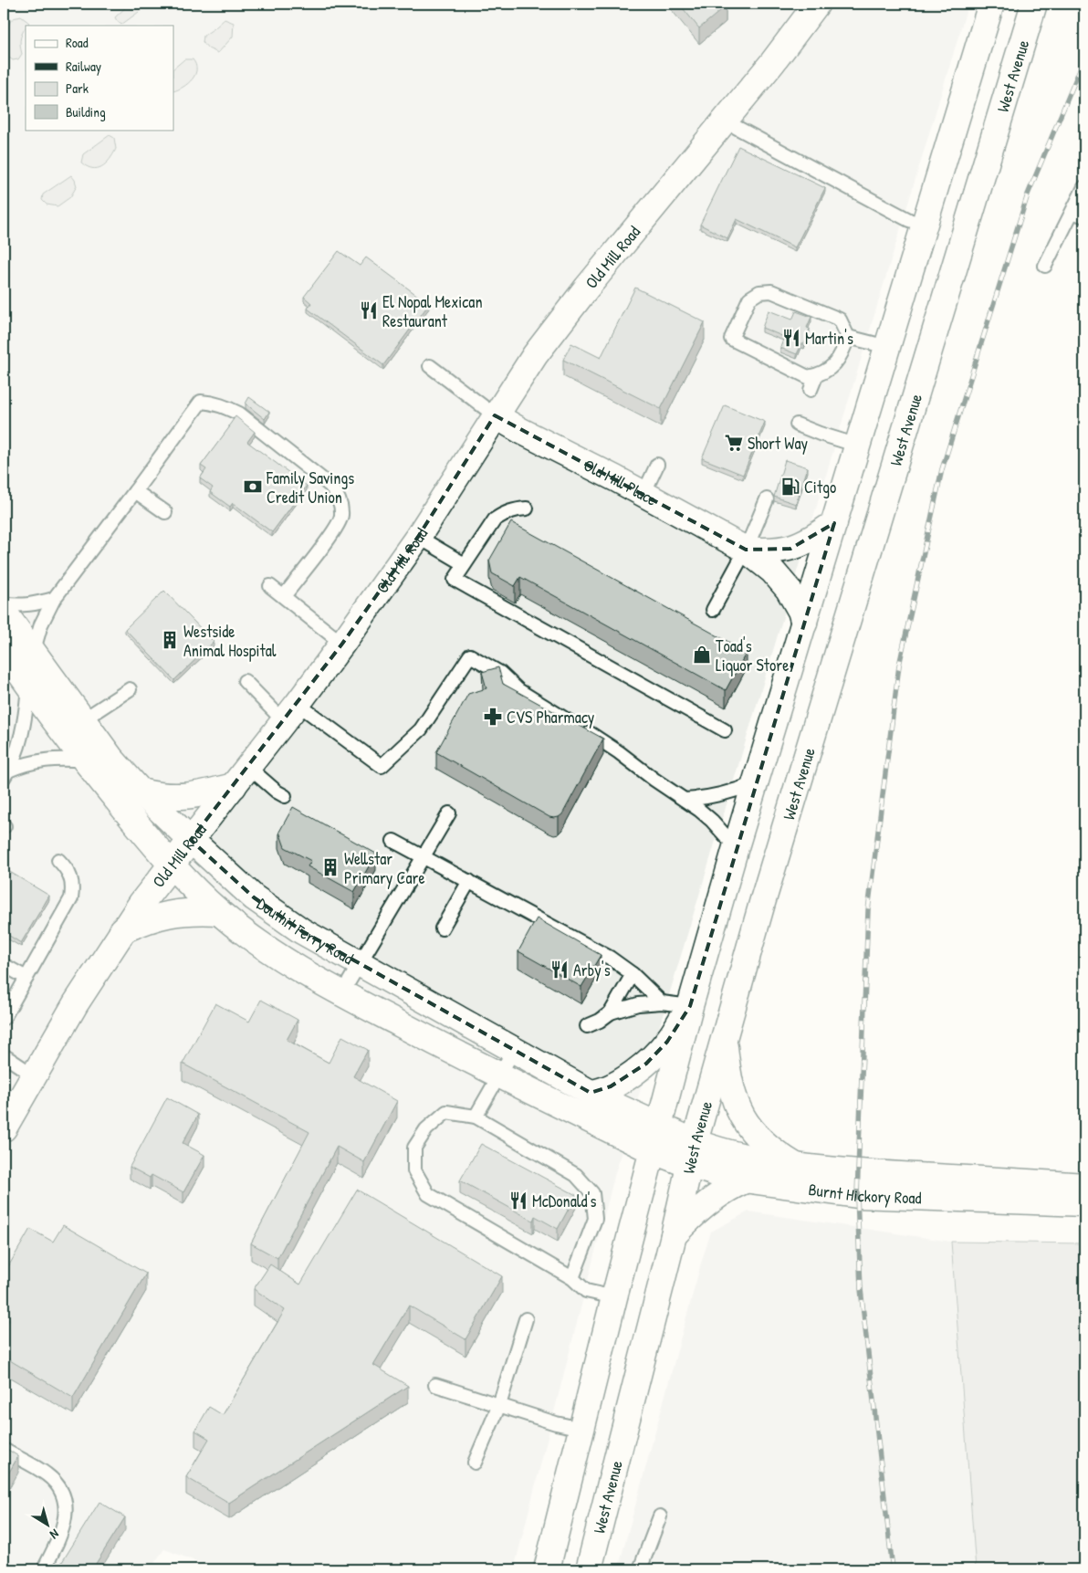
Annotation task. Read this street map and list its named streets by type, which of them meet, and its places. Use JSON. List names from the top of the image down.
{
  "streets": {
    "main road": [
      "West Avenue",
      "Old Mill Road",
      "Old Mill Place",
      "Douthit Ferry Road",
      "Burnt Hickory Road"
    ]
  },
  "crossings": [
    ["West Avenue", "Douthit Ferry Road"],
    ["West Avenue", "Burnt Hickory Road"],
    ["Old Mill Road", "Old Mill Place"],
    ["Old Mill Road", "Douthit Ferry Road"],
    ["Douthit Ferry Road", "Burnt Hickory Road"]
  ],
  "places": {
    "restaurant": [
      "El Nopal Mexican Restaurant",
      "Martin's",
      "Arby's",
      "McDonald's"
    ],
    "supermarket": ["Short Way"],
    "bank": ["Family Savings Credit Union"],
    "fuel station": ["Citgo"],
    "building": ["Westside Animal Hospital", "Wellstar Primary Care"],
    "shop": ["Toad's Liquor Store"],
    "pharmacy": ["CVS Pharmacy"]
  },
  "legend": [
    "Road",
    "Railway",
    "Park",
    "Building"
  ],
  "north": "bottom right"
}
